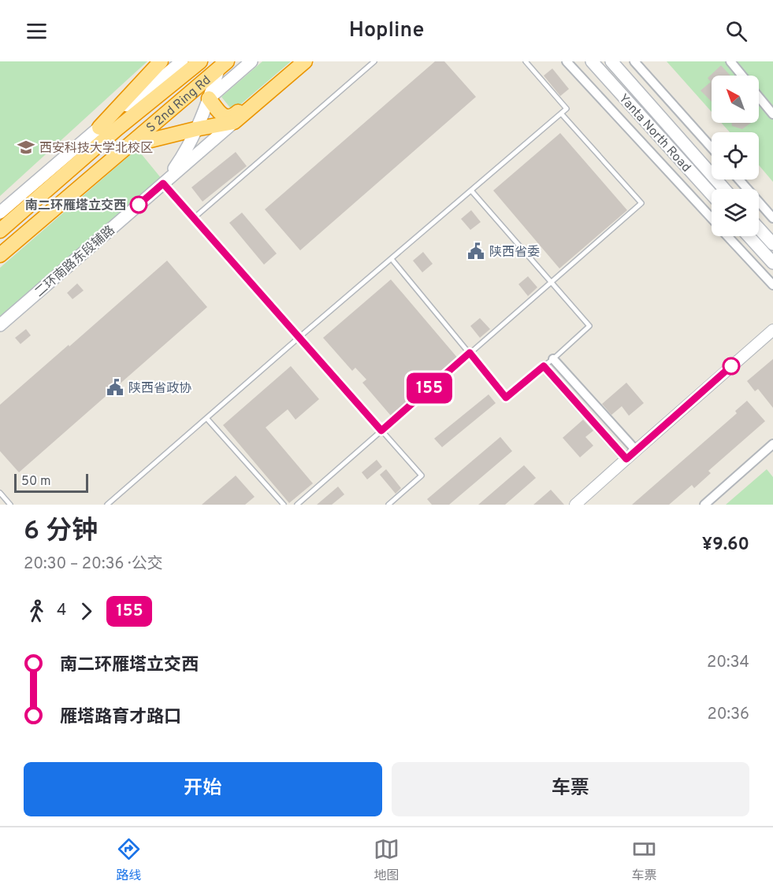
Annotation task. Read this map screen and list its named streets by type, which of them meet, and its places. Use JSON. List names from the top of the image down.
{
  "streets": {
    "highway": ["S 2nd Ring Rd"],
    "main road": ["Yanta North Road", "二环南路东段辅路"]
  },
  "places": {
    "school or university": ["西安科技大学北校区"],
    "other": ["南二环雁塔立交西"],
    "public building": ["陕西省委", "陕西省政协"]
  },
  "lines": ["bus line 155"],
  "scale_bar": "50 m",
  "north": "top left",
  "page": {
    "header": "Hopline",
    "on_map": "155",
    "scale": "50 m",
    "heading": ["6 分钟", "20:30 – 20:36 · 公交", "¥9.60"],
    "legs": ["4", "155"],
    "list": [
      {
        "name": "南二环雁塔立交西",
        "value": "20:34"
      },
      {
        "name": "雁塔路育才路口",
        "value": "20:36"
      }
    ],
    "buttons": ["开始", "车票"],
    "tabs": ["路线", "地图", "车票"]
  }
}
